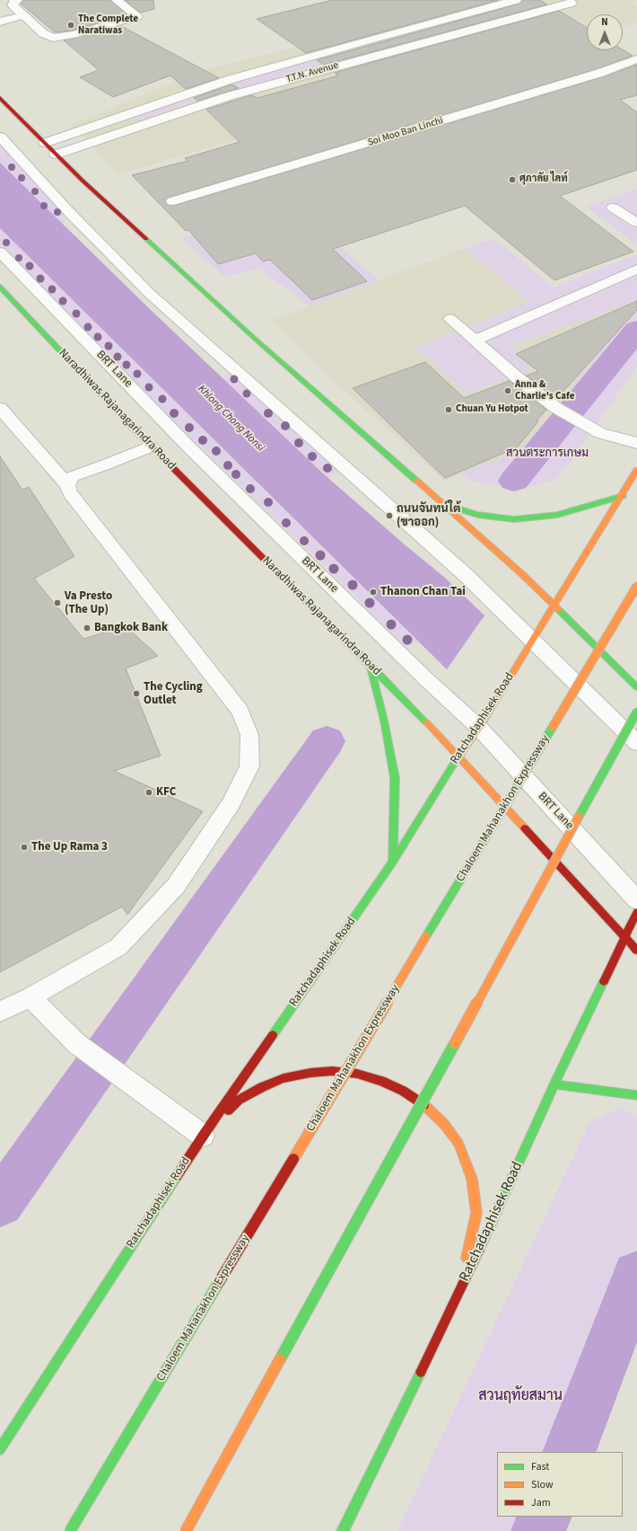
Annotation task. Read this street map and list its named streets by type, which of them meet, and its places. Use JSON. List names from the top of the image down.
{
  "streets": {
    "main road": ["Naradhiwas Rajanagarindra Road", "Ratchadaphisek Road", "Chaloem Mahanakhon Expressway"],
    "street": ["T.T.N. Avenue", "Soi Moo Ban Linchi"],
    "lane": ["BRT Lane"]
  },
  "crossings": [
    ["BRT Lane", "Ratchadaphisek Road"],
    ["Naradhiwas Rajanagarindra Road", "Ratchadaphisek Road"]
  ],
  "water": ["Khlong Chong Nonsi"],
  "parks": ["สวนตระการเกษม", "สวนฤทัยสมาน"],
  "places": [
    "The Complete Naratiwas",
    "ศุภาลัย ไลท์",
    "Anna & Charlie's Cafe",
    "Chuan Yu Hotpot",
    "ถนนจันทน์ใต้ (ขาออก)",
    "Thanon Chan Tai",
    "Va Presto (The Up)",
    "Bangkok Bank",
    "The Cycling Outlet",
    "KFC",
    "The Up Rama 3"
  ],
  "legend": ["Fast", "Slow", "Jam"],
  "north": "top"
}
